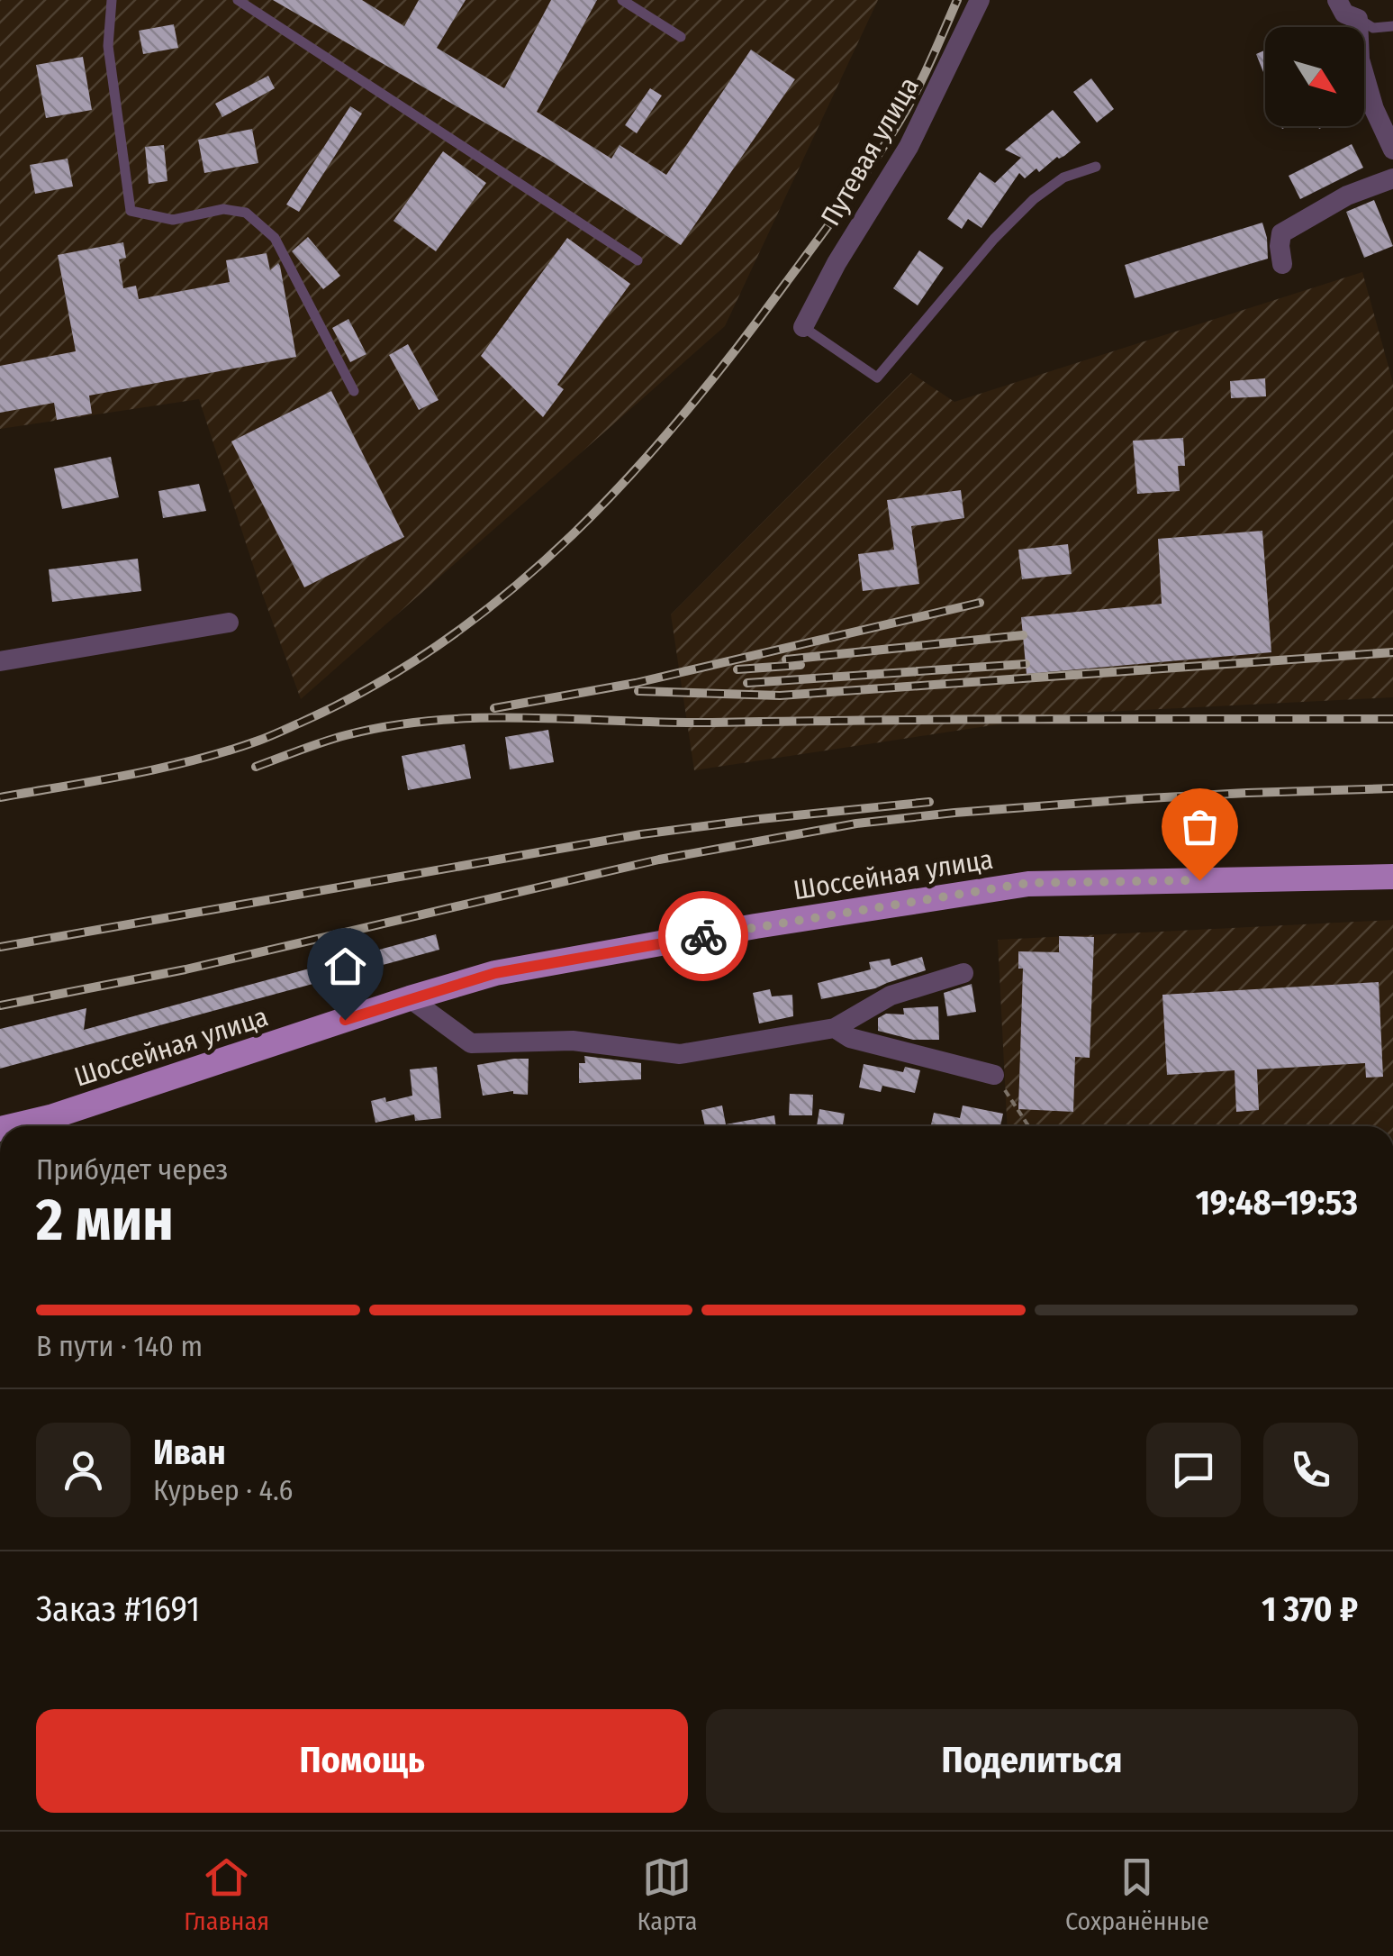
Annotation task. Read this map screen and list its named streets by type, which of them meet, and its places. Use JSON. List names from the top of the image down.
{
  "streets": {
    "main road": ["Шоссейная улица"],
    "street": ["Путевая улица"]
  },
  "north": "bottom right",
  "page": {
    "heading": ["2 мин", "Прибудет через", "19:48–19:53"],
    "panel": [
      "Иван",
      "Курьер · 4.6",
      "Заказ #1691",
      "1 370 ₽"
    ],
    "bar": "В пути · 140 m",
    "buttons": ["Помощь", "Поделиться"],
    "tabs": ["Главная", "Карта", "Сохранённые"]
  }
}
